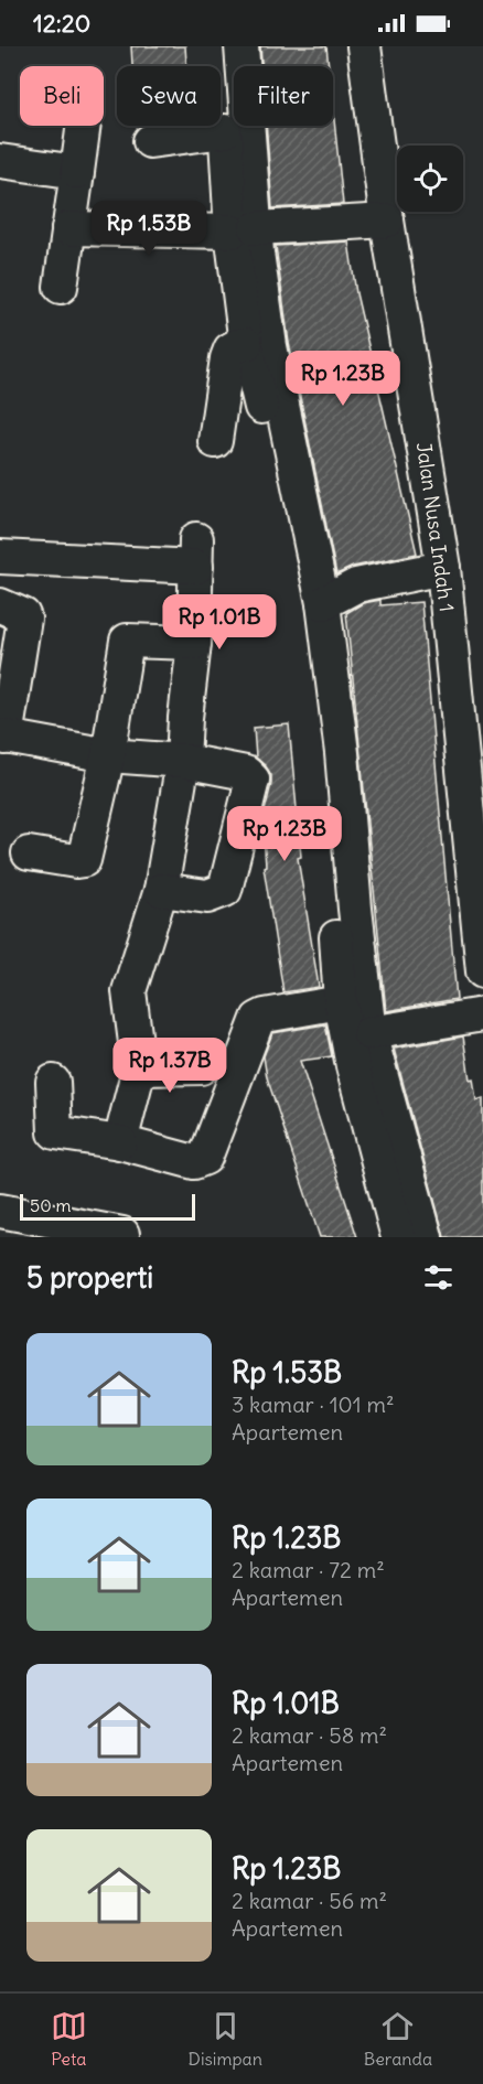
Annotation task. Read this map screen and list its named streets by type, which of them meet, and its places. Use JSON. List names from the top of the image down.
{
  "streets": {
    "street": ["Jalan Nusa Indah 1"]
  },
  "scale_bar": "50 m",
  "page": {
    "status": "12:20",
    "chip": ["Beli", "Sewa", "Filter"],
    "price": [
      "Rp 1.53B",
      "Rp 1.23B",
      "Rp 1.01B",
      "Rp 1.23B",
      "Rp 1.37B"
    ],
    "scale": "50 m",
    "heading": "5 properti",
    "list": [
      {
        "name": "Rp 1.53B",
        "note": "3 kamar · 101 m² · Apartemen"
      },
      {
        "name": "Rp 1.23B",
        "note": "2 kamar · 72 m² · Apartemen"
      },
      {
        "name": "Rp 1.01B",
        "note": "2 kamar · 58 m² · Apartemen"
      },
      {
        "name": "Rp 1.23B",
        "note": "2 kamar · 56 m² · Apartemen"
      }
    ],
    "tabs": ["Peta", "Disimpan", "Beranda"]
  }
}
